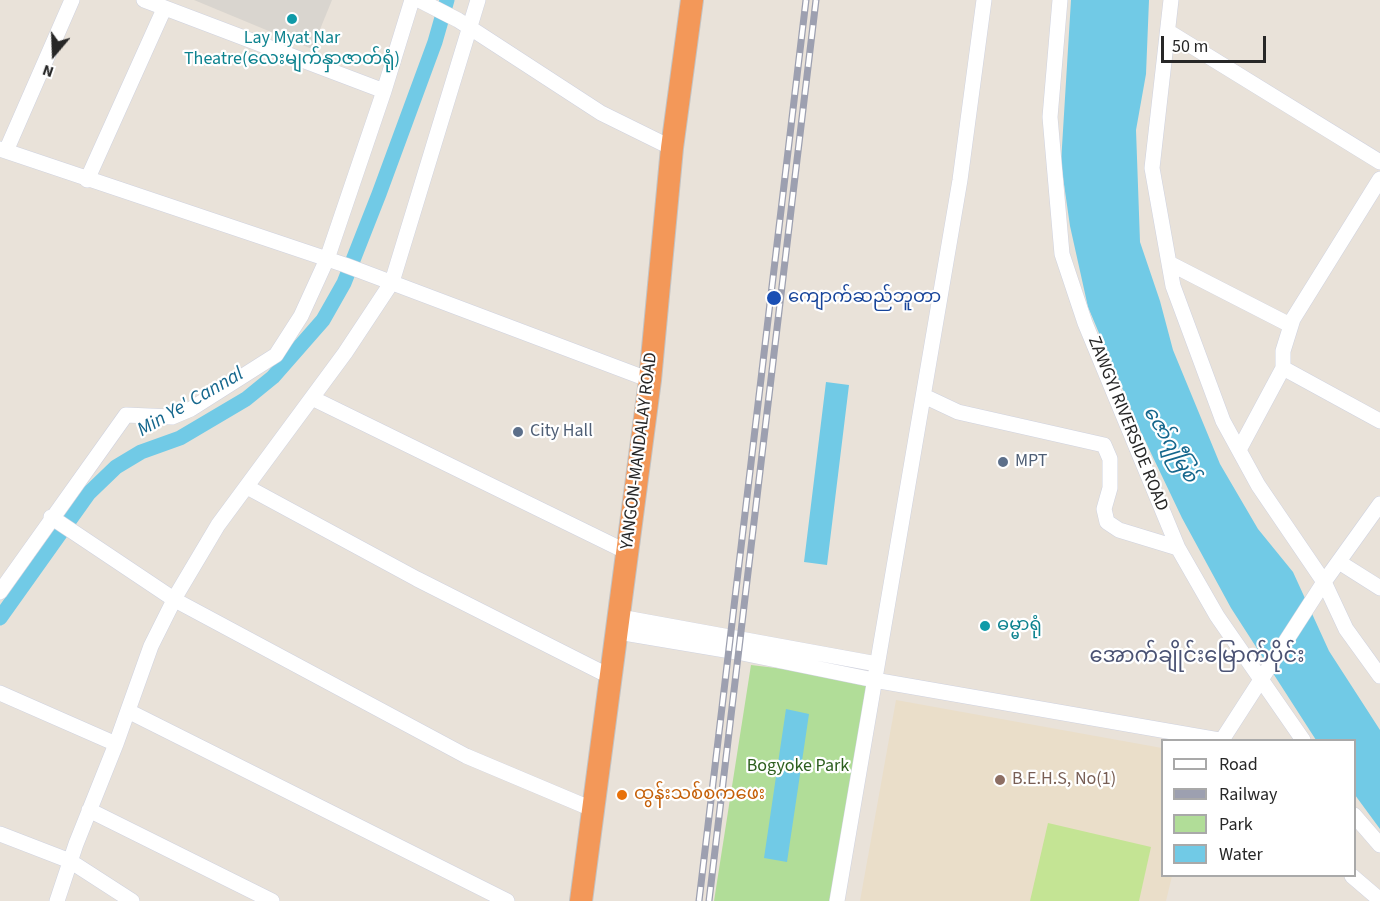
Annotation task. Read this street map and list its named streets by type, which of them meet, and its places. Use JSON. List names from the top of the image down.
{
  "streets": {
    "highway": ["YANGON-MANDALAY ROAD"],
    "street": ["ZAWGYI RIVERSIDE ROAD"]
  },
  "districts": ["အောက်ချိုင်းမြောက်ပိုင်း"],
  "water": ["Min Ye' Cannal", "ဇော်ဂျီမြစ်"],
  "parks": ["Bogyoke Park"],
  "places": [
    "Lay Myat Nar Theatre(လေးမျက်နှာဇာတ်ရုံ)",
    "ကျောက်ဆည်ဘူတာ",
    "City Hall",
    "MPT",
    "ဓမ္မာရုံ",
    "B.E.H.S, No(1)",
    "ထွန်းသစ်စကဖေး"
  ],
  "legend": [
    "Road",
    "Railway",
    "Park",
    "Water"
  ],
  "scale_bar": "50 m",
  "north": "bottom"
}
